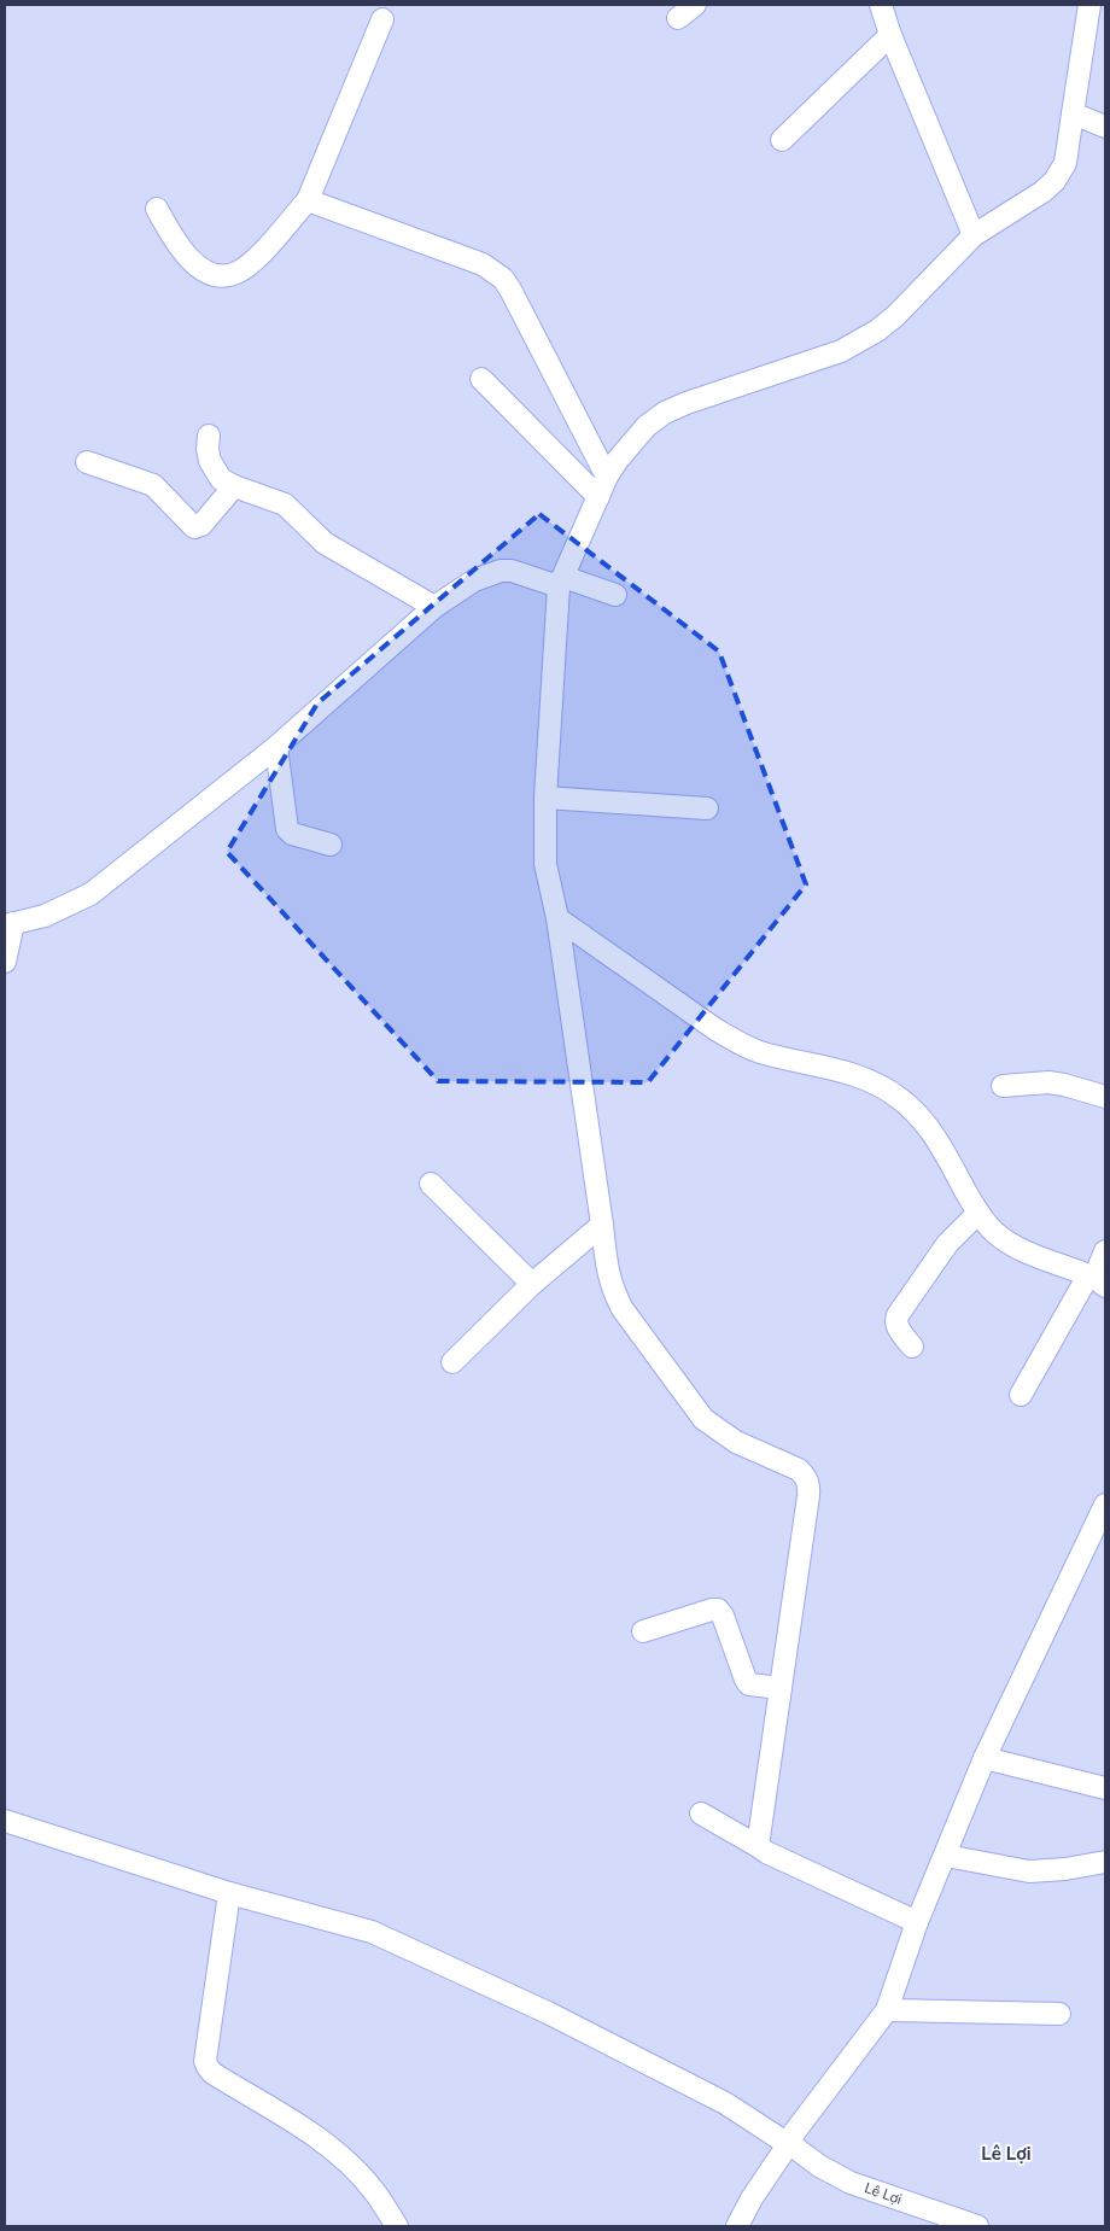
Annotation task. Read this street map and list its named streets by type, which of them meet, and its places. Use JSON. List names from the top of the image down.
{
  "streets": {
    "street": ["Lê Lợi"]
  },
  "districts": ["Lê Lợi"]
}
